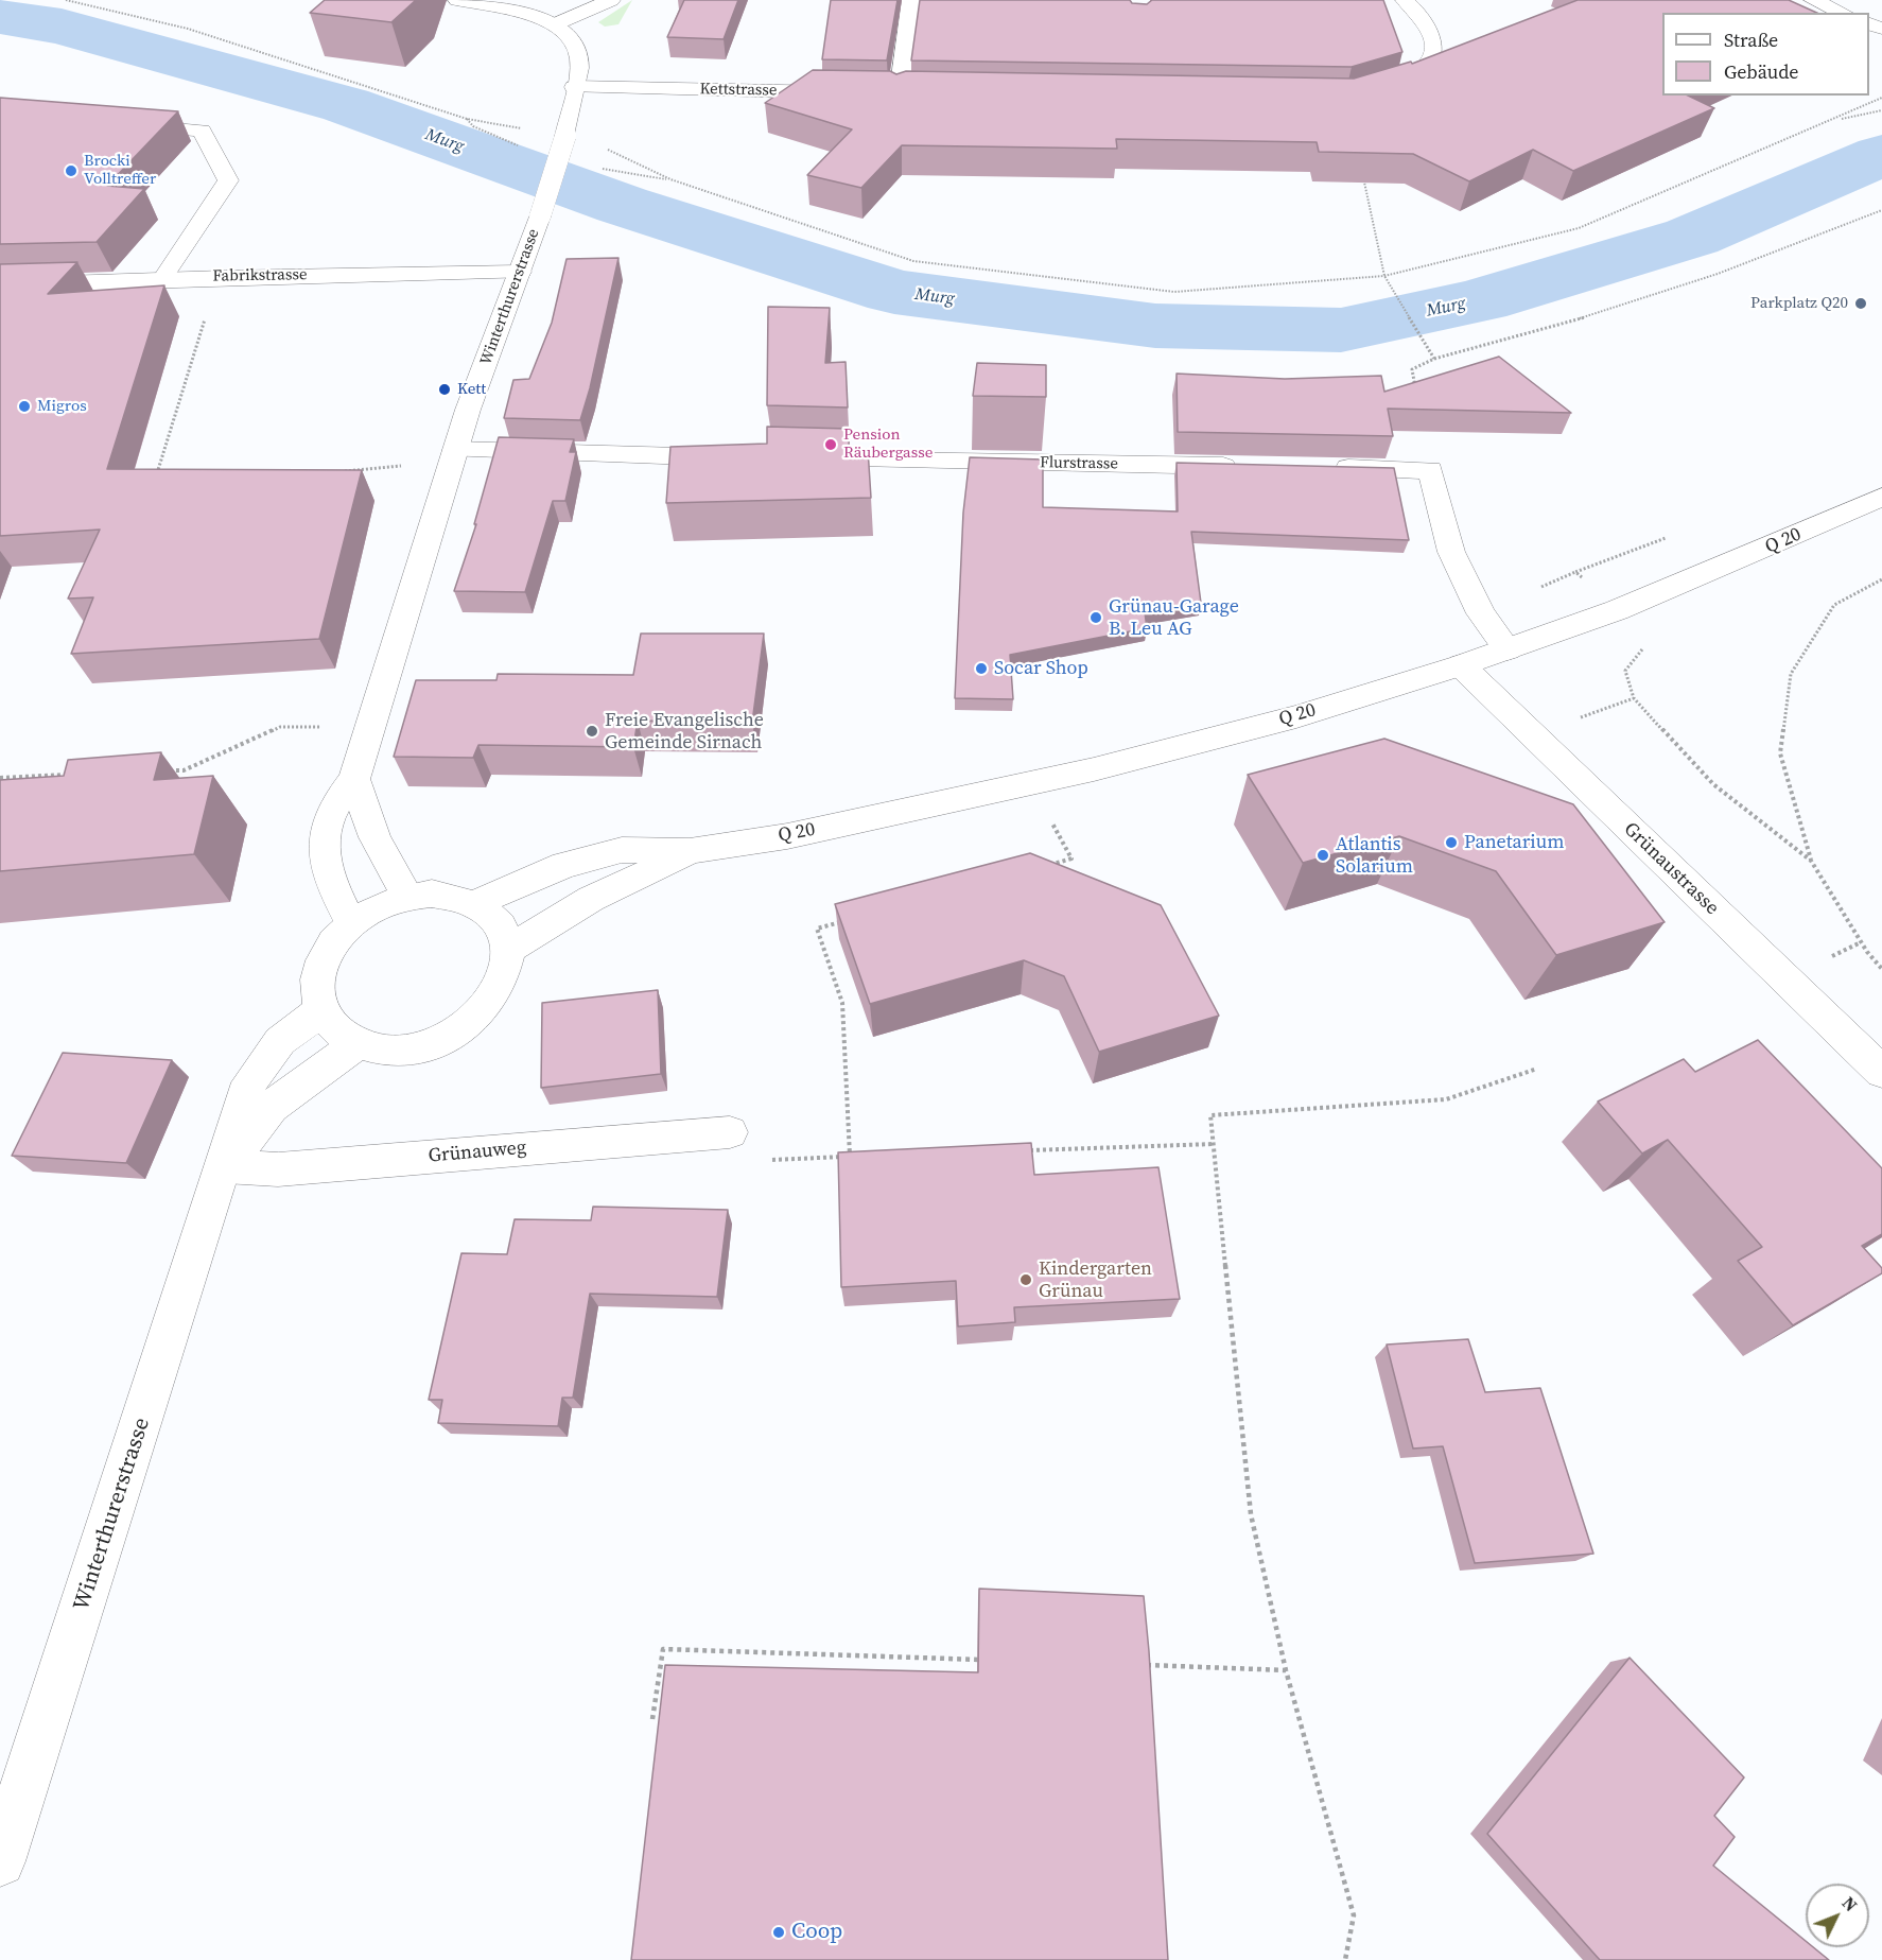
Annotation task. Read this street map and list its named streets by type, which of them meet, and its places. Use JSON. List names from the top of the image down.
{
  "streets": {
    "street": [
      "Kettstrasse",
      "Fabrikstrasse",
      "Winterthurerstrasse",
      "Flurstrasse",
      "Q 20",
      "Grünaustrasse"
    ],
    "lane": ["Grünauweg"]
  },
  "crossings": [
    ["Kettstrasse", "Winterthurerstrasse"],
    ["Fabrikstrasse", "Winterthurerstrasse"],
    ["Winterthurerstrasse", "Q 20"],
    ["Winterthurerstrasse", "Grünauweg"],
    ["Q 20", "Grünaustrasse"]
  ],
  "water": ["Murg"],
  "places": [
    "Brocki Volltreffer",
    "Parkplatz Q20",
    "Kett",
    "Migros",
    "Pension Räubergasse",
    "Grünau-Garage B. Leu AG",
    "Socar Shop",
    "Freie Evangelische Gemeinde Sirnach",
    "Panetarium",
    "Atlantis Solarium",
    "Kindergarten Grünau",
    "Coop"
  ],
  "legend": ["Straße", "Gebäude"],
  "north": "top right"
}
